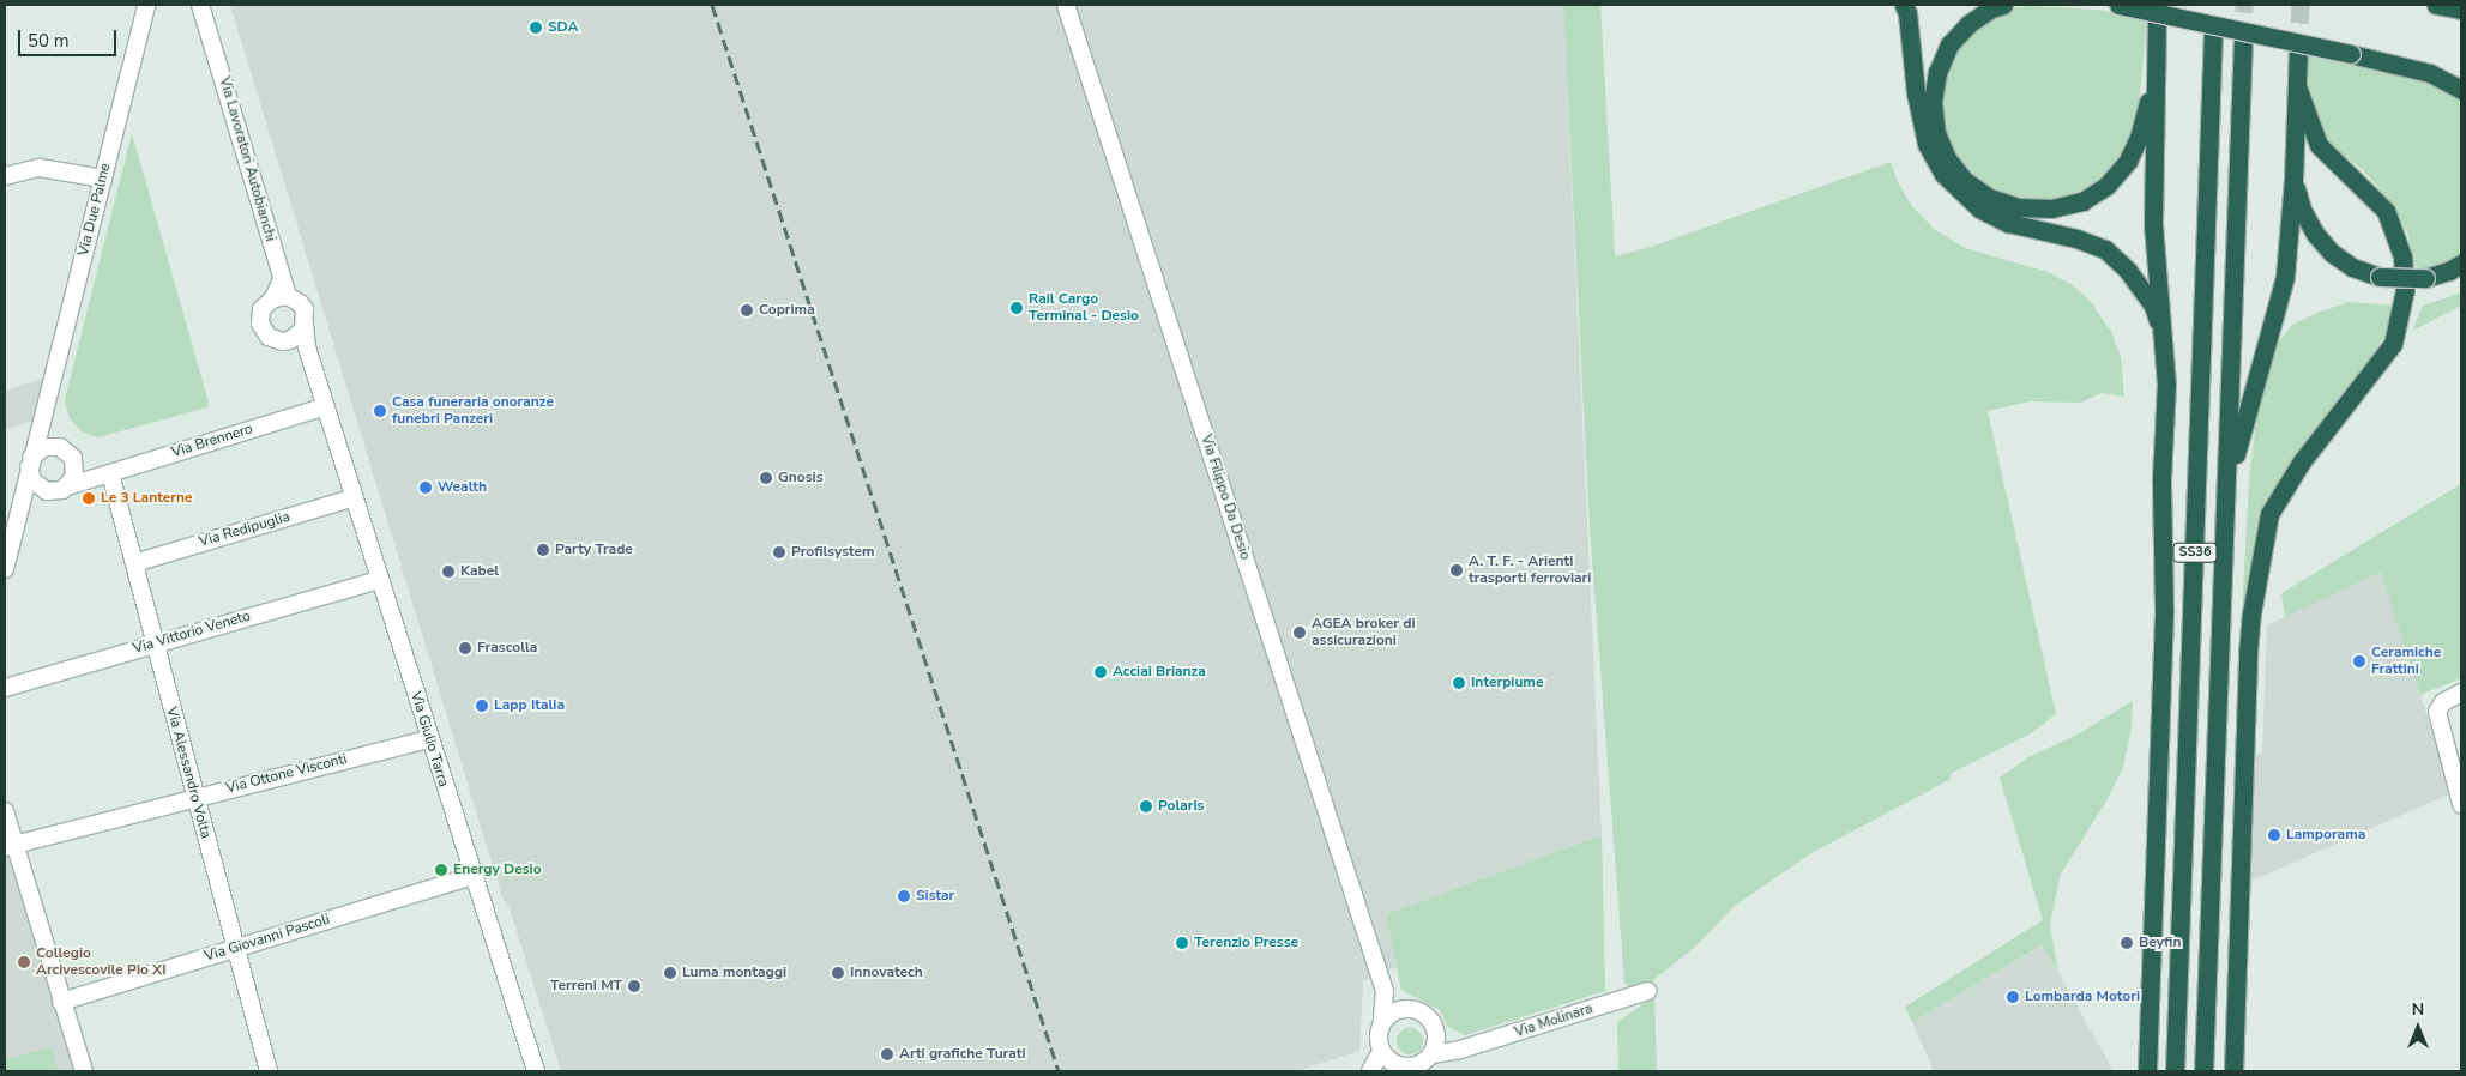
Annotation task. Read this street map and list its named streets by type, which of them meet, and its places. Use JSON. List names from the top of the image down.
{
  "streets": {
    "highway": ["SS36"],
    "street": [
      "Via Lavoratori Autobianchi",
      "Via Due Palme",
      "Via Brennero",
      "Via Filippo Da Desio",
      "Via Redipuglia",
      "Via Vittorio Veneto",
      "Via Giulio Tarra",
      "Via Alessandro Volta",
      "Via Ottone Visconti",
      "Via Giovanni Pascoli",
      "Via Molinara"
    ]
  },
  "crossings": [
    ["Via Due Palme", "Via Brennero"],
    ["Via Brennero", "Via Giulio Tarra"],
    ["Via Brennero", "Via Alessandro Volta"],
    ["Via Filippo Da Desio", "Via Molinara"],
    ["Via Redipuglia", "Via Giulio Tarra"],
    ["Via Redipuglia", "Via Alessandro Volta"],
    ["Via Vittorio Veneto", "Via Giulio Tarra"],
    ["Via Vittorio Veneto", "Via Alessandro Volta"],
    ["Via Giulio Tarra", "Via Ottone Visconti"],
    ["Via Giulio Tarra", "Via Giovanni Pascoli"],
    ["Via Alessandro Volta", "Via Ottone Visconti"],
    ["Via Alessandro Volta", "Via Giovanni Pascoli"]
  ],
  "places": [
    "SDA",
    "Rail Cargo Terminal - Desio",
    "Coprima",
    "Casa funeraria onoranze funebri Panzeri",
    "Gnosis",
    "Wealth",
    "Le 3 Lanterne",
    "Party Trade",
    "Profilsystem",
    "A. T. F. - Arienti trasporti ferroviari",
    "Kabel",
    "AGEA broker di assicurazioni",
    "Frascolla",
    "Ceramiche Frattini",
    "Acciai Brianza",
    "Interpiume",
    "Lapp Italia",
    "Polaris",
    "Lamporama",
    "Energy Desio",
    "Sistar",
    "Terenzio Presse",
    "Beyfin",
    "Collegio Arcivescovile Pio XI",
    "Luma montaggi",
    "Innovatech",
    "Terreni MT",
    "Lombarda Motori",
    "Arti grafiche Turati"
  ],
  "scale_bar": "50 m",
  "north": "top"
}
